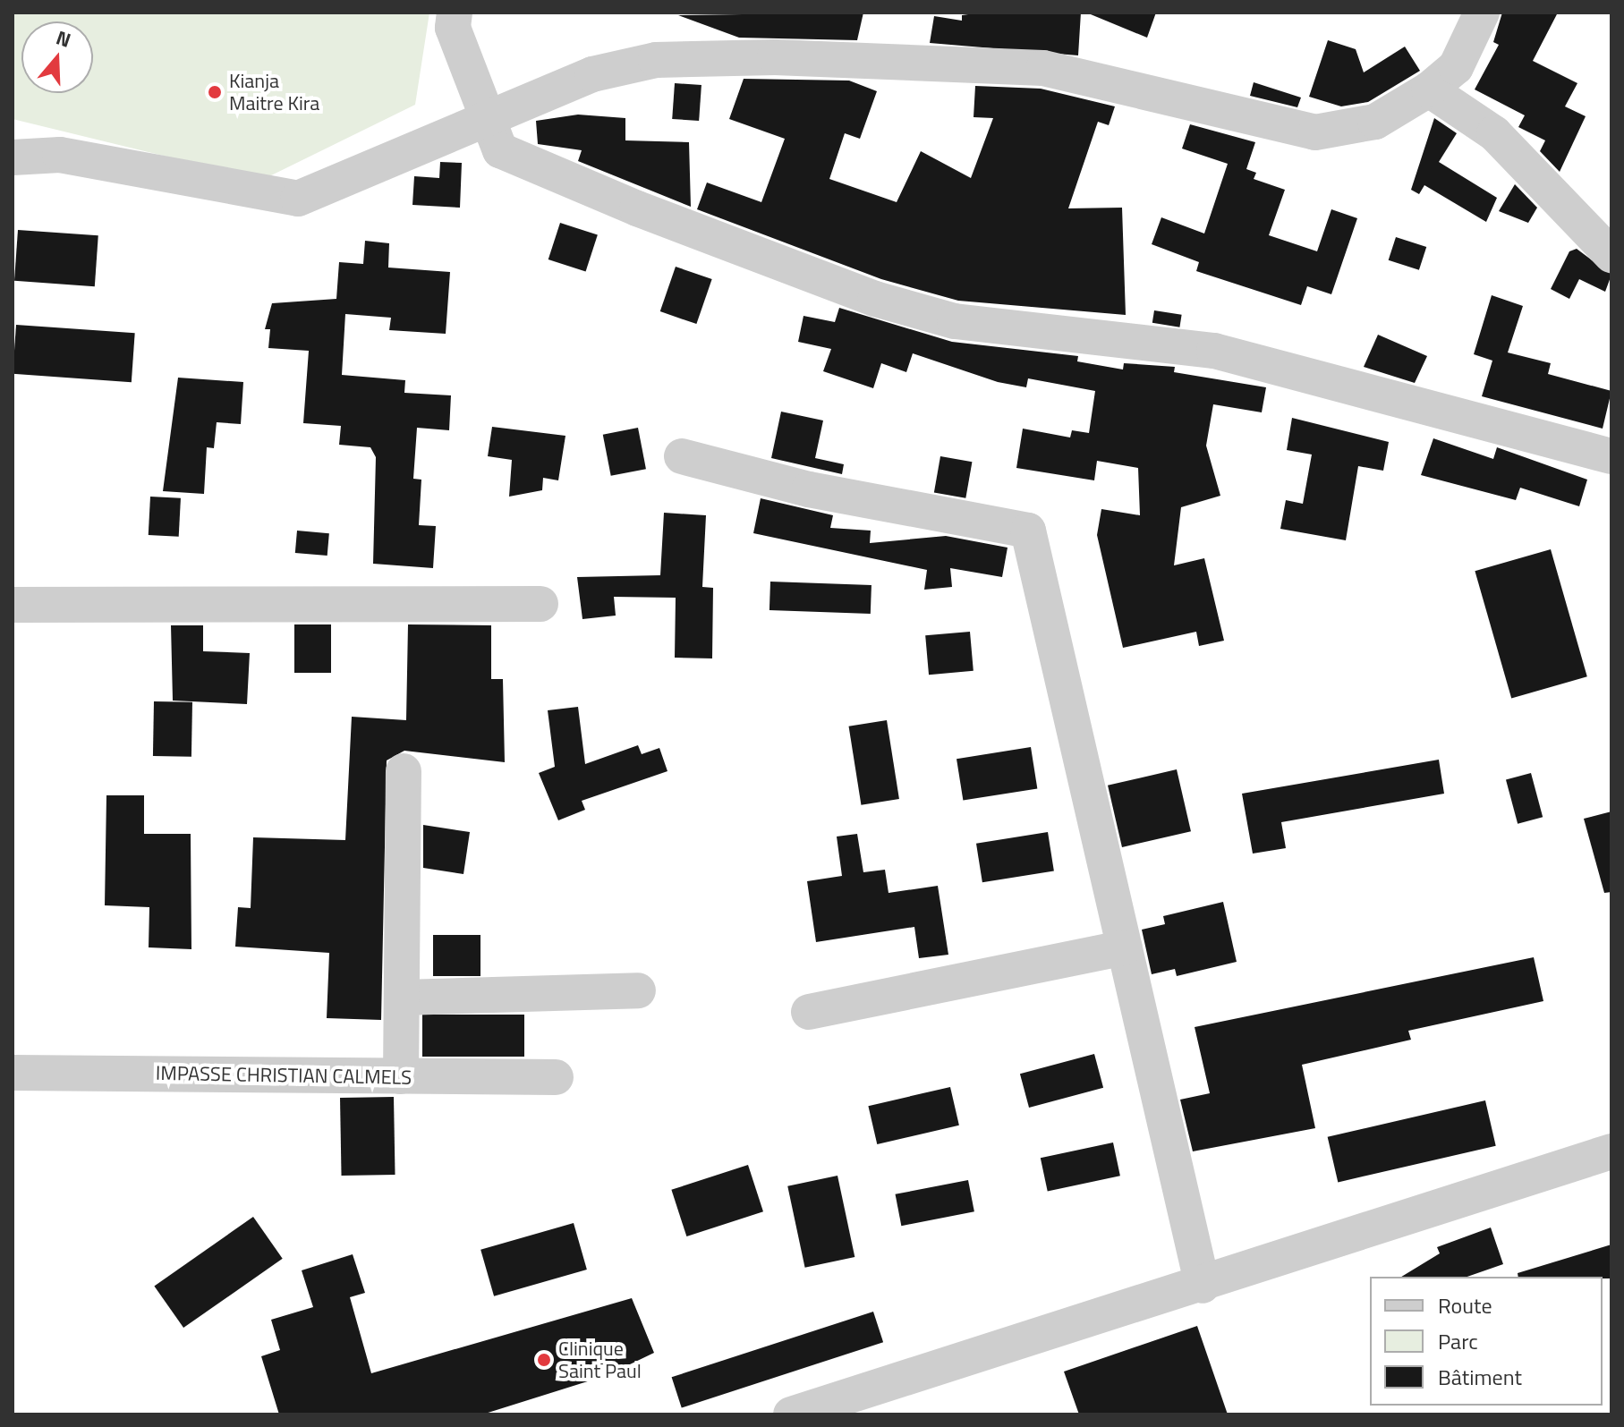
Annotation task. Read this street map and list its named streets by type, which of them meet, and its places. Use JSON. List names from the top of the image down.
{
  "streets": {
    "street": ["IMPASSE CHRISTIAN CALMELS"]
  },
  "places": ["Kianja Maitre Kira", "Clinique Saint Paul"],
  "legend": ["Route", "Parc", "Bâtiment"],
  "north": "top"
}
